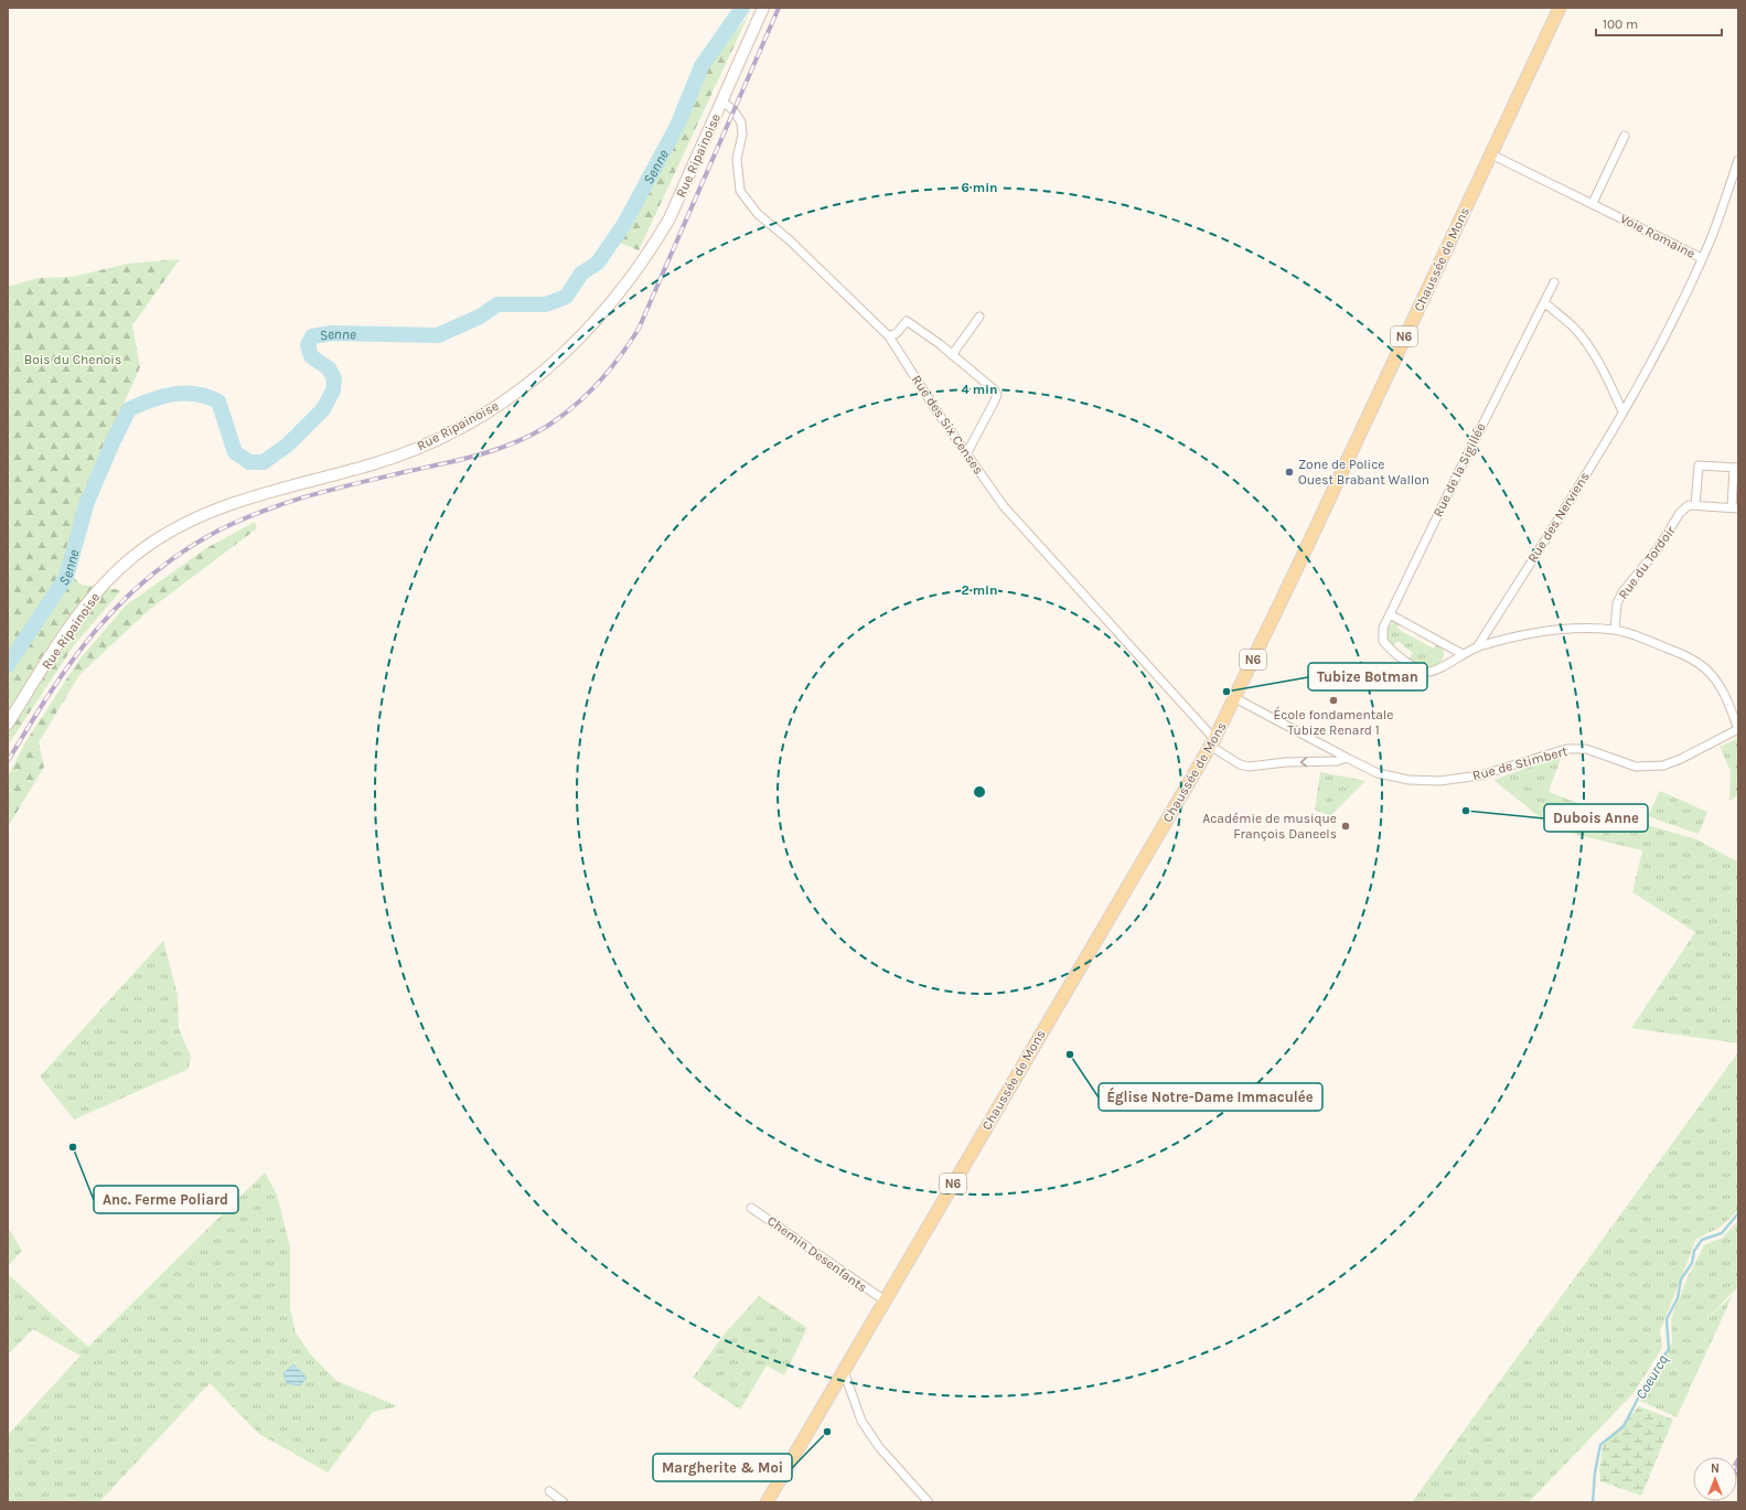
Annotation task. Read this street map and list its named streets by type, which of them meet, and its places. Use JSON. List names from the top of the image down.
{
  "streets": {
    "main road": ["Chaussée de Mons", "N6"],
    "street": [
      "Rue Ripainoise",
      "Voie Romaine",
      "Rue des Six Censes",
      "Rue de la Sigillée",
      "Rue des Nerviens",
      "Rue du Tordoir",
      "Rue de Stimbert",
      "Chemin Desenfants"
    ]
  },
  "crossings": [
    ["Rue Ripainoise", "Rue des Six Censes"],
    ["Voie Romaine", "Chaussée de Mons"],
    ["Voie Romaine", "Rue des Nerviens"],
    ["Chaussée de Mons", "Rue des Six Censes"],
    ["Chaussée de Mons", "Rue de Stimbert"],
    ["Chaussée de Mons", "Chemin Desenfants"]
  ],
  "water": ["Senne", "Coeurcq"],
  "parks": ["Bois du Chenois"],
  "places": [
    "Zone de Police Ouest Brabant Wallon",
    "Tubize Botman",
    "École fondamentale Tubize Renard 1",
    "Dubois Anne",
    "Académie de musique François Daneels",
    "Église Notre-Dame Immaculée",
    "Anc. Ferme Poliard",
    "Margherite & Moi"
  ],
  "scale_bar": "100 m",
  "north": "top",
  "rings": ["6 min", "4 min", "2 min"]
}
